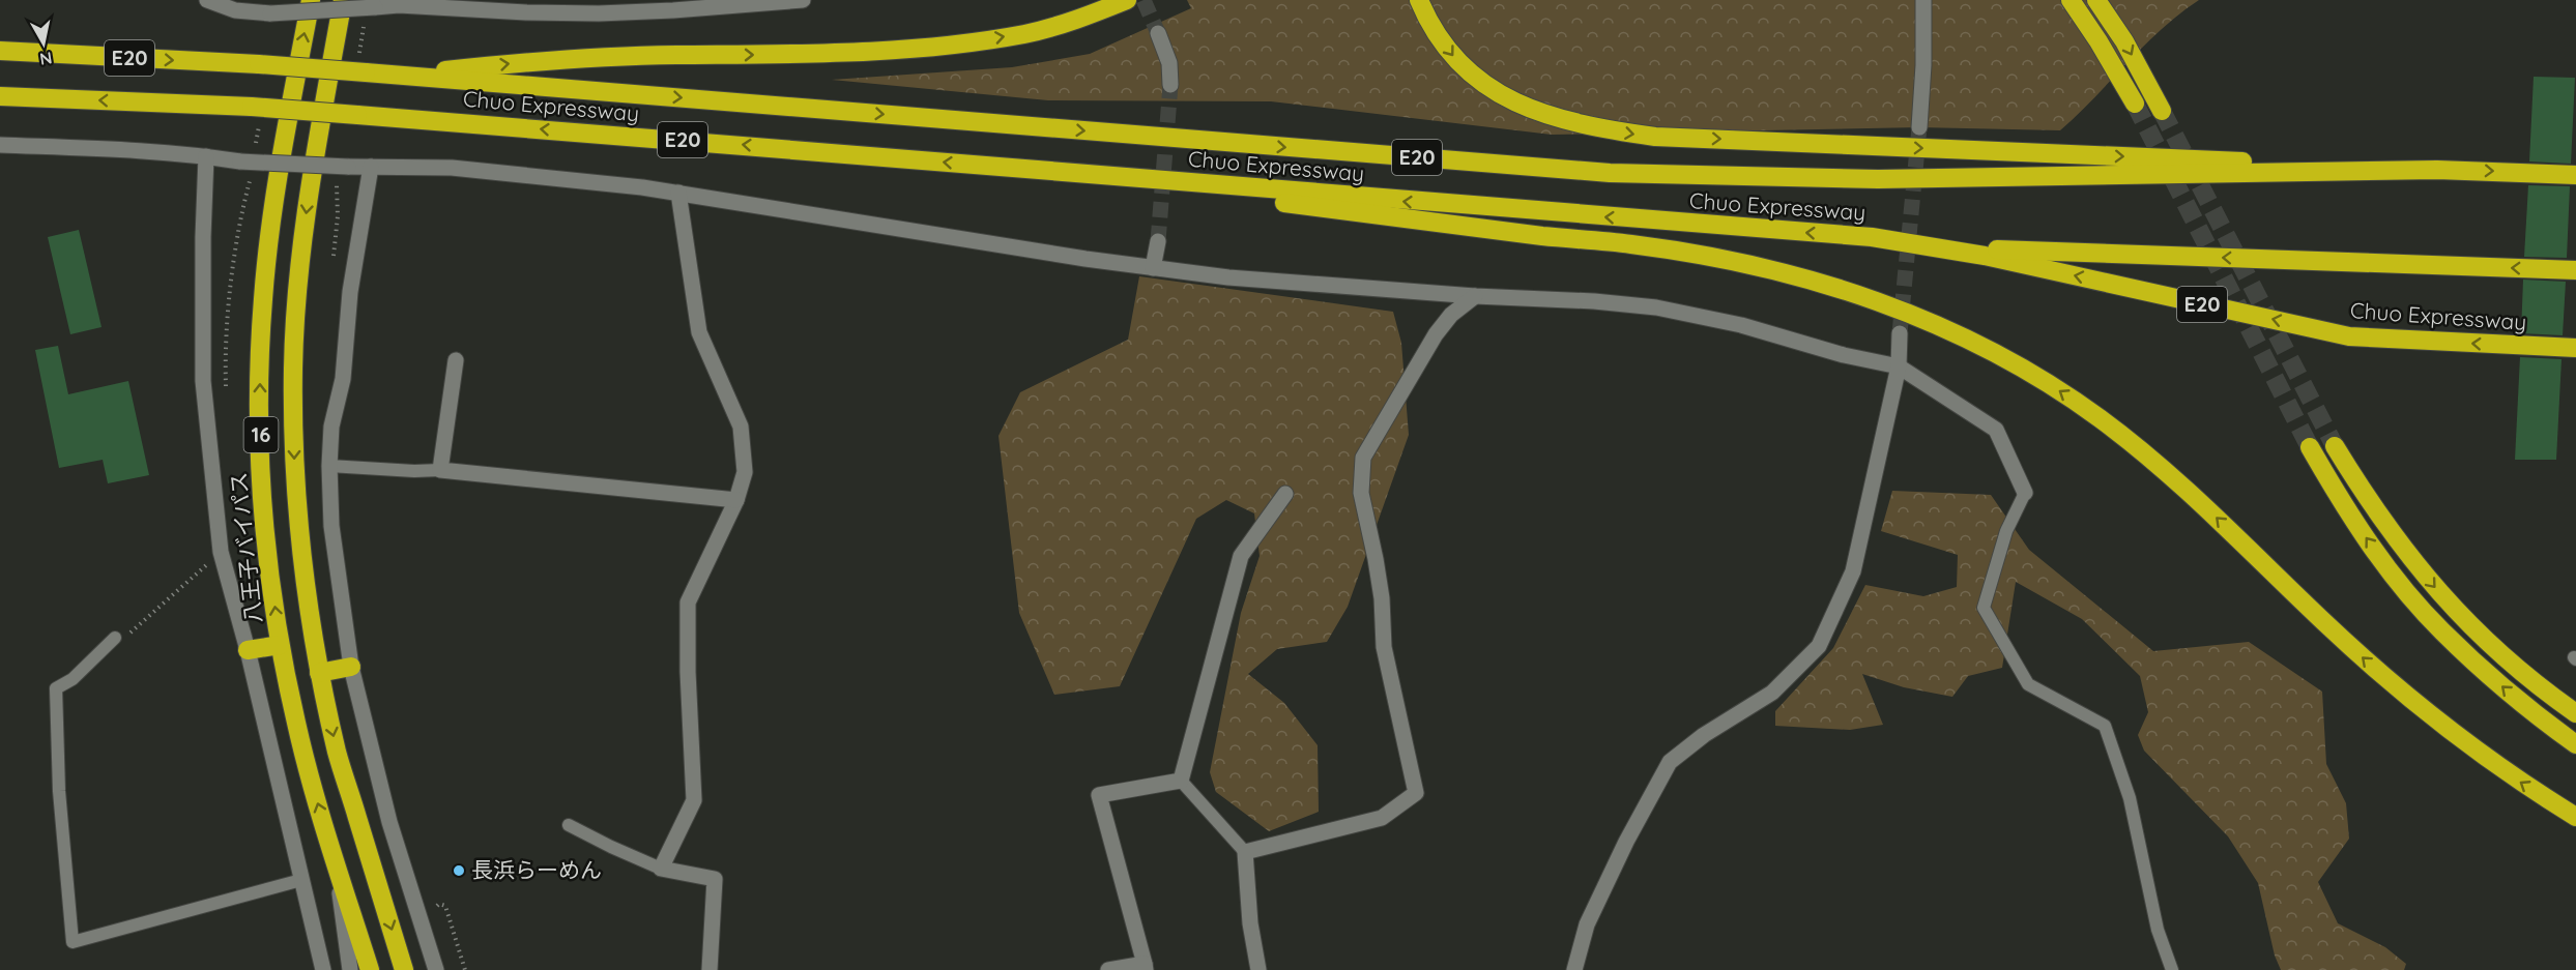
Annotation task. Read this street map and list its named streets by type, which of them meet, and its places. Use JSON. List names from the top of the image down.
{
  "streets": {
    "highway": [
      "E20",
      "Chuo Expressway",
      "16",
      "八王子バイパス"
    ]
  },
  "places": ["長浜らーめん"],
  "north": "bottom"
}
